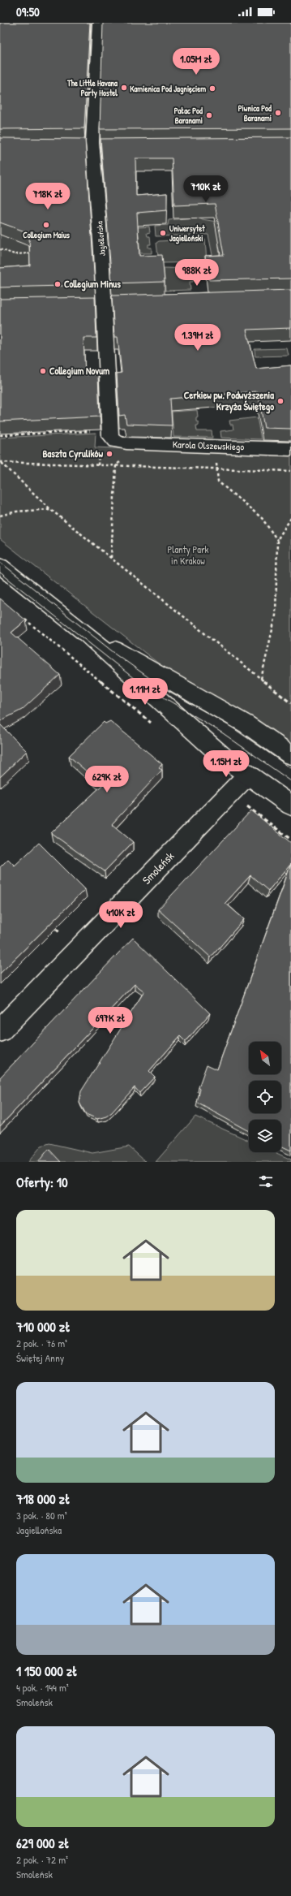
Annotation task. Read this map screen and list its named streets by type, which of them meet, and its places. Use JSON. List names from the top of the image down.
{
  "streets": {
    "street": ["Jagiellońska", "Karola Olszewskiego", "Smoleńsk"]
  },
  "parks": ["Planty Park in Krakow"],
  "places": [
    "The Little Havana Party Hostel",
    "Kamienica Pod Jagnięciem",
    "Piwnica Pod Baranami",
    "Pałac Pod Baranami",
    "Collegium Maius",
    "Uniwersytet Jagielloński",
    "Collegium Minus",
    "Collegium Novum",
    "Cerkiew pw. Podwyższenia Krzyża Świętego",
    "Baszta Cyrulików"
  ],
  "north": "top left",
  "page": {
    "status": "09:50",
    "price": [
      "1.05M zł",
      "710K zł",
      "718K zł",
      "988K zł",
      "1.39M zł",
      "1.11M zł",
      "1.15M zł",
      "629K zł",
      "410K zł",
      "697K zł"
    ],
    "heading": "Oferty: 10",
    "list": [
      {
        "name": "710 000 zł",
        "note": "2 pok. · 76 m² · Świętej Anny"
      },
      {
        "name": "718 000 zł",
        "note": "3 pok. · 80 m² · Jagiellońska"
      },
      {
        "name": "1 150 000 zł",
        "note": "4 pok. · 144 m² · Smoleńsk"
      },
      {
        "name": "629 000 zł",
        "note": "2 pok. · 72 m² · Smoleńsk"
      }
    ]
  }
}
